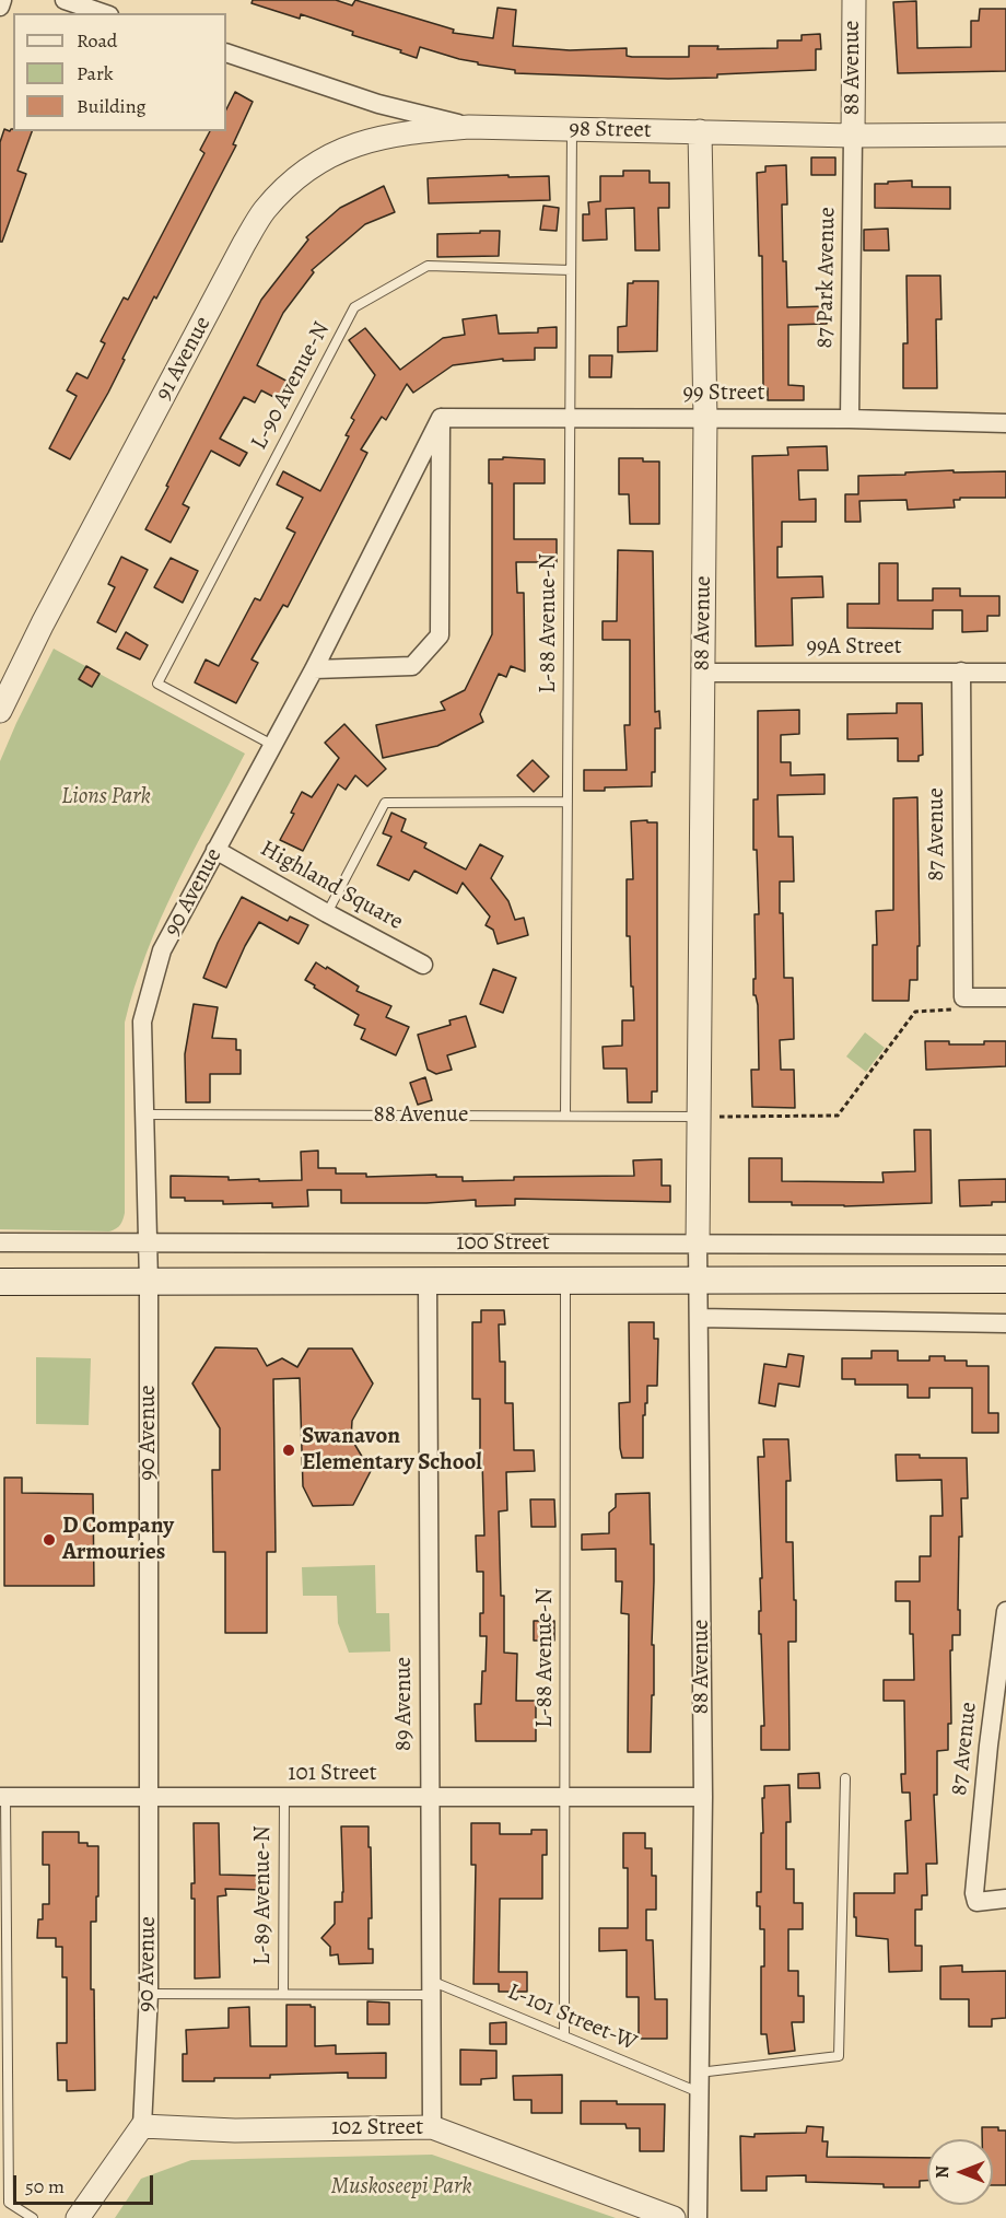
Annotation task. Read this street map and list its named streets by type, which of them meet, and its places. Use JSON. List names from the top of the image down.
{
  "streets": {
    "main road": ["100 Street"],
    "street": [
      "88 Avenue",
      "98 Street",
      "87 Park Avenue",
      "91 Avenue",
      "99 Street",
      "99A Street",
      "87 Avenue",
      "Highland Square",
      "90 Avenue",
      "89 Avenue",
      "101 Street",
      "102 Street"
    ],
    "lane": [
      "L-90 Avenue-N",
      "L-88 Avenue-N",
      "L-89 Avenue-N",
      "L-101 Street-W"
    ]
  },
  "crossings": [
    ["88 Avenue", "98 Street"],
    ["88 Avenue", "87 Park Avenue"],
    ["88 Avenue", "99 Street"],
    ["88 Avenue", "L-88 Avenue-N"],
    ["88 Avenue", "99A Street"],
    ["88 Avenue", "90 Avenue"],
    ["88 Avenue", "100 Street"],
    ["88 Avenue", "101 Street"],
    ["88 Avenue", "L-101 Street-W"],
    ["98 Street", "87 Park Avenue"],
    ["98 Street", "91 Avenue"],
    ["98 Street", "L-88 Avenue-N"],
    ["87 Park Avenue", "99 Street"],
    ["L-90 Avenue-N", "L-88 Avenue-N"],
    ["L-90 Avenue-N", "90 Avenue"],
    ["99 Street", "L-88 Avenue-N"],
    ["99 Street", "90 Avenue"],
    ["L-88 Avenue-N", "100 Street"],
    ["L-88 Avenue-N", "101 Street"],
    ["L-88 Avenue-N", "L-101 Street-W"],
    ["99A Street", "87 Avenue"],
    ["Highland Square", "90 Avenue"],
    ["90 Avenue", "100 Street"],
    ["90 Avenue", "101 Street"],
    ["90 Avenue", "L-101 Street-W"],
    ["90 Avenue", "102 Street"],
    ["100 Street", "89 Avenue"],
    ["89 Avenue", "101 Street"],
    ["89 Avenue", "L-101 Street-W"],
    ["89 Avenue", "102 Street"],
    ["101 Street", "L-89 Avenue-N"],
    ["L-89 Avenue-N", "L-101 Street-W"]
  ],
  "parks": ["Lions Park", "Muskoseepi Park"],
  "places": ["Swanavon Elementary School", "D Company Armouries"],
  "legend": ["Road", "Park", "Building"],
  "scale_bar": "50 m",
  "north": "left"
}
